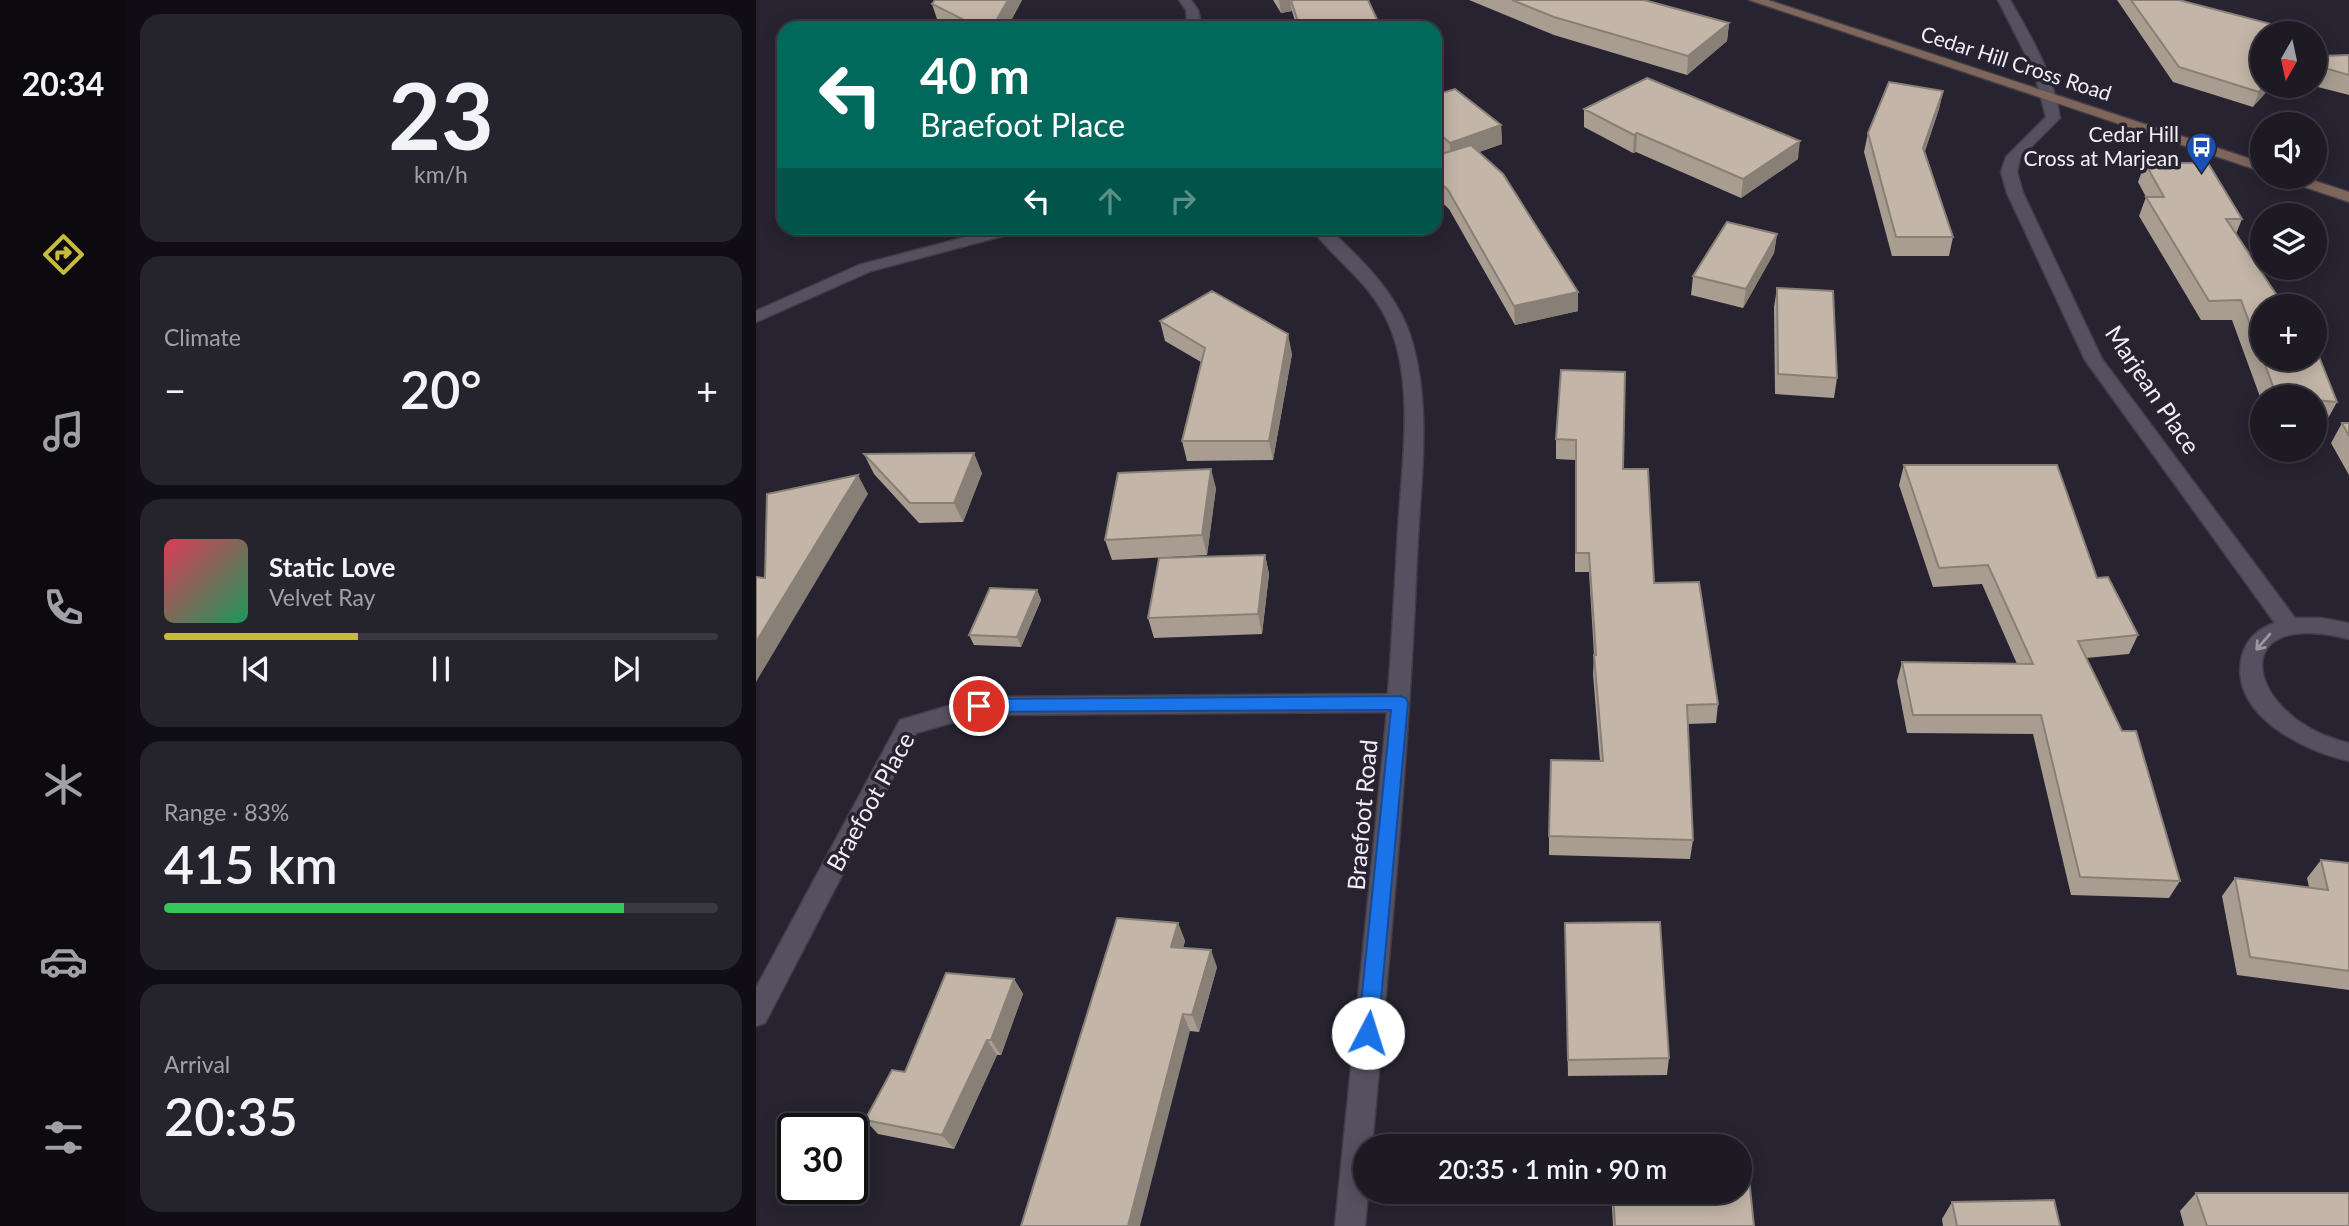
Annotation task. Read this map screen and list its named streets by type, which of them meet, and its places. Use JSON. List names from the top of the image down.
{
  "streets": {
    "main road": ["Cedar Hill Cross Road"],
    "street": ["Marjean Place", "Braefoot Place", "Braefoot Road"]
  },
  "crossings": [
    ["Cedar Hill Cross Road", "Marjean Place"],
    ["Braefoot Place", "Braefoot Road"]
  ],
  "places": {
    "bus stop": ["Cedar Hill Cross at Marjean"]
  },
  "north": "bottom",
  "page": {
    "tabs": "20:34",
    "tile": [
      ["23", "km/h"],
      "Climate",
      ["Range · 83%", "415 km"],
      ["Arrival", "20:35"]
    ],
    "map_buttons": ["+", "−"],
    "turn": ["40 m", "Braefoot Place"],
    "heat": ["−", "20°", "+"],
    "song": ["Static Love", "Velvet Ray"],
    "limit": "30",
    "trip": "20:35 · 1 min · 90 m"
  }
}
